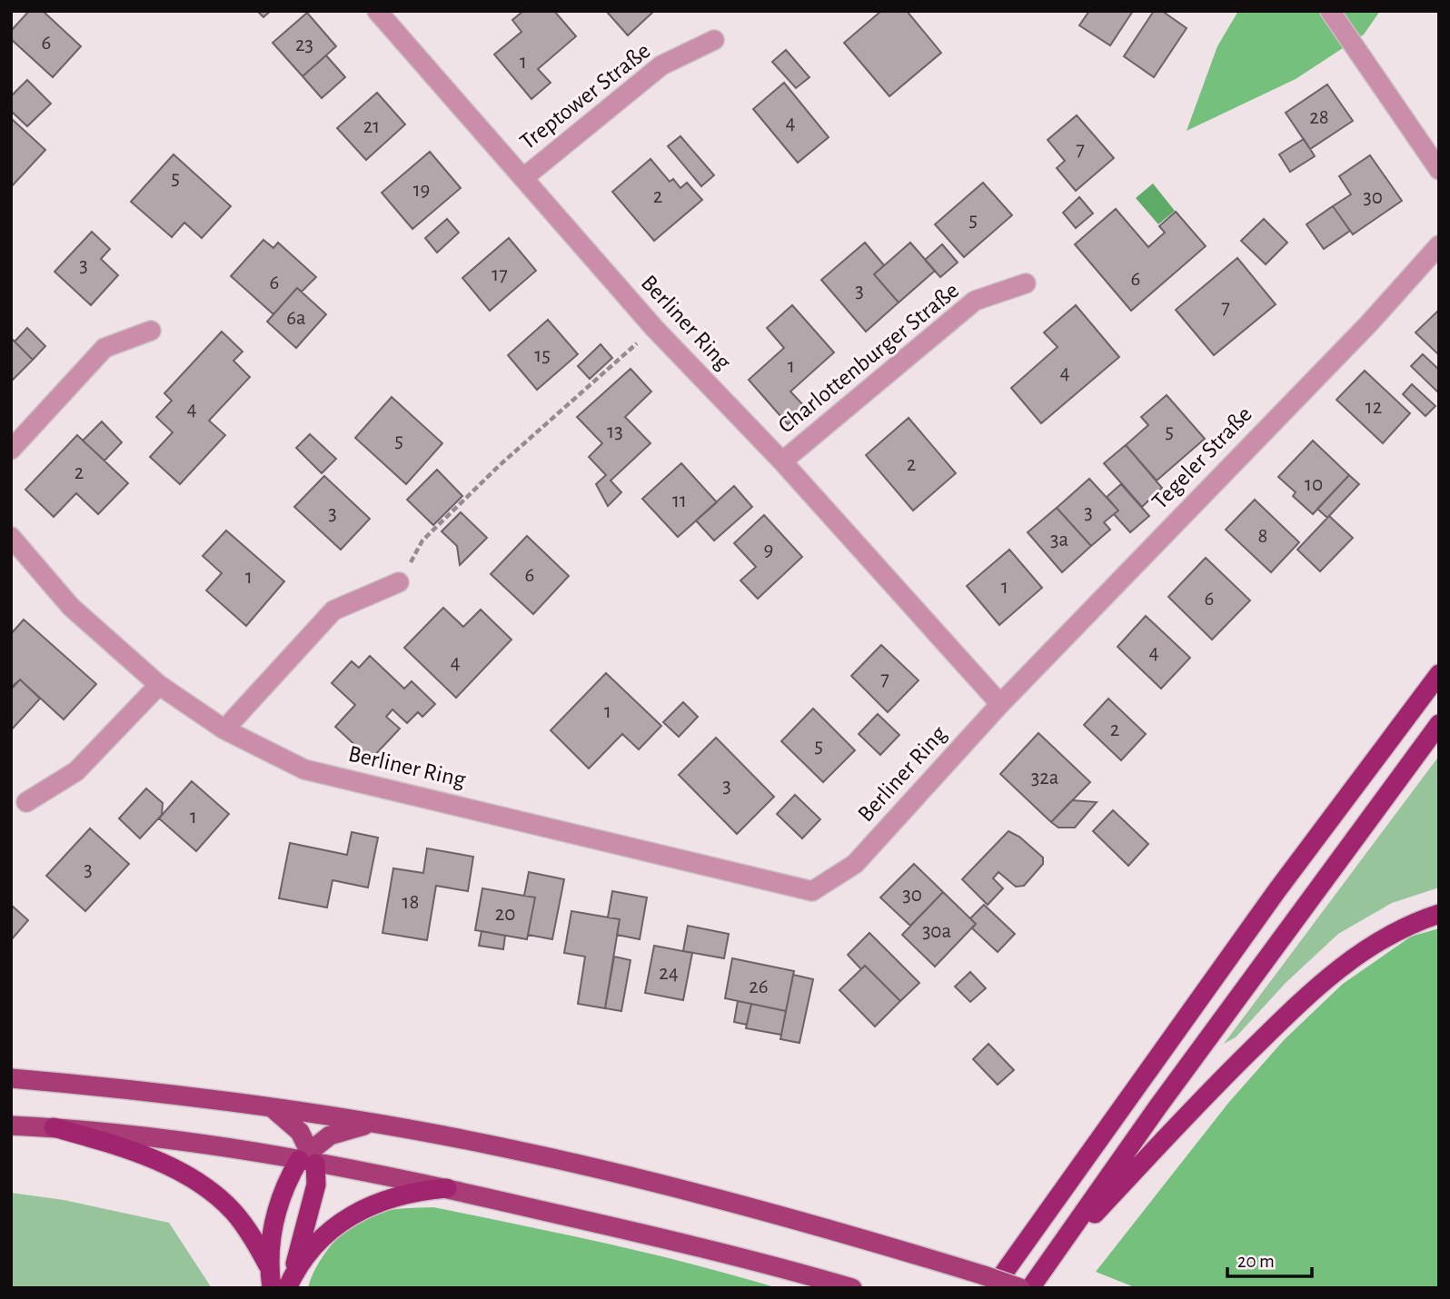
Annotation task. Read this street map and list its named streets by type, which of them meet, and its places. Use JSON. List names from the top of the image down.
{
  "streets": {
    "street": [
      "Treptower Straße",
      "Berliner Ring",
      "Charlottenburger Straße",
      "Tegeler Straße"
    ]
  },
  "crossings": [
    ["Treptower Straße", "Berliner Ring"],
    ["Berliner Ring", "Charlottenburger Straße"],
    ["Berliner Ring", "Tegeler Straße"]
  ],
  "house_numbers": [
    "6",
    "23",
    "1",
    "28",
    "4",
    "21",
    "7",
    "5",
    "19",
    "2",
    "30",
    "5",
    "3",
    "17",
    "6",
    "6",
    "3",
    "7",
    "6a",
    "15",
    "1",
    "4",
    "12",
    "4",
    "13",
    "5",
    "5",
    "2",
    "2",
    "10",
    "11",
    "3",
    "3",
    "8",
    "3a",
    "9",
    "6",
    "1",
    "1",
    "6",
    "4",
    "4",
    "7",
    "1",
    "2",
    "5",
    "32a",
    "3",
    "1",
    "3",
    "30",
    "18",
    "20",
    "30a",
    "24",
    "26"
  ],
  "scale_bar": "20 m"
}
